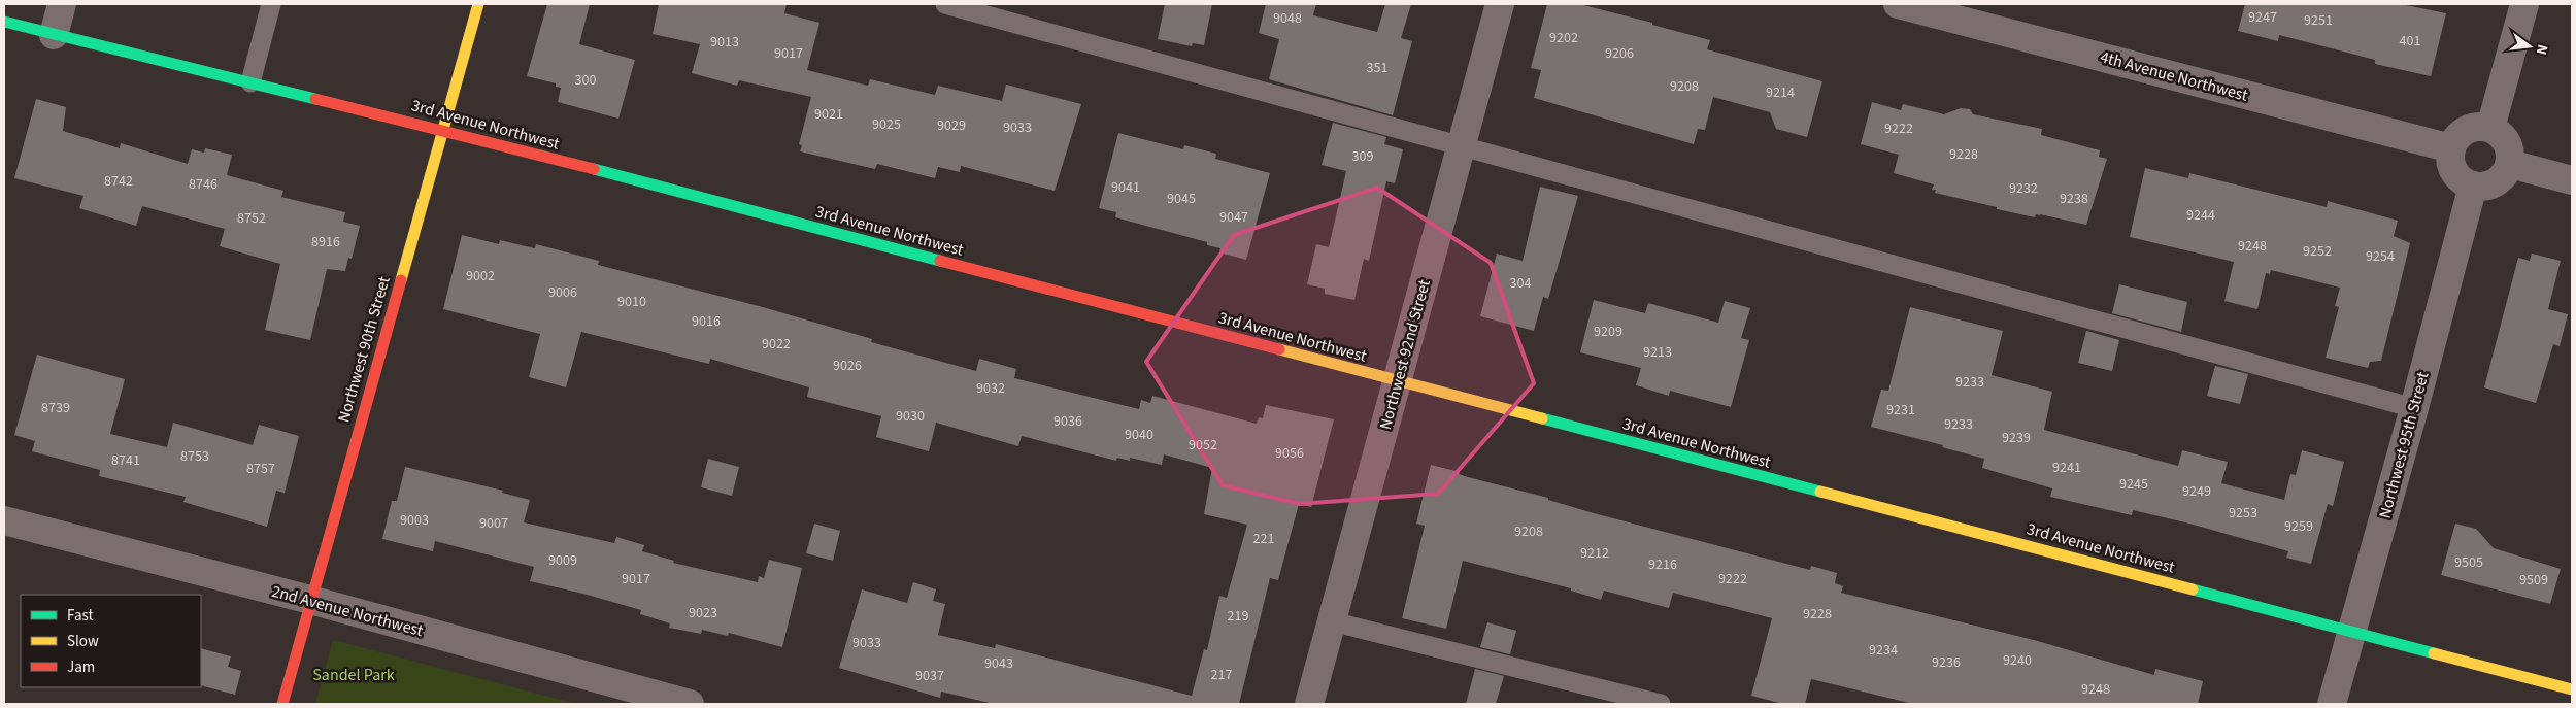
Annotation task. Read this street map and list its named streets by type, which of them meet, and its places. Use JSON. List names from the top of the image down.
{
  "streets": {
    "street": [
      "4th Avenue Northwest",
      "3rd Avenue Northwest",
      "Northwest 90th Street",
      "Northwest 92nd Street",
      "Northwest 95th Street",
      "2nd Avenue Northwest"
    ]
  },
  "crossings": [
    ["4th Avenue Northwest", "Northwest 95th Street"],
    ["3rd Avenue Northwest", "Northwest 90th Street"],
    ["3rd Avenue Northwest", "Northwest 92nd Street"],
    ["3rd Avenue Northwest", "Northwest 95th Street"],
    ["Northwest 90th Street", "2nd Avenue Northwest"]
  ],
  "parks": ["Sandel Park"],
  "house_numbers": [
    "9247",
    "9048",
    "9251",
    "9202",
    "401",
    "9013",
    "9017",
    "9206",
    "351",
    "300",
    "9208",
    "9214",
    "9021",
    "9025",
    "9029",
    "9033",
    "9222",
    "9228",
    "309",
    "8742",
    "8746",
    "9041",
    "9232",
    "9045",
    "9238",
    "9244",
    "9047",
    "8752",
    "8916",
    "9248",
    "9252",
    "9254",
    "9002",
    "304",
    "9006",
    "9010",
    "9016",
    "9209",
    "9022",
    "9213",
    "9026",
    "9233",
    "9032",
    "8739",
    "9231",
    "9030",
    "9036",
    "9233",
    "9040",
    "9239",
    "9052",
    "9056",
    "8753",
    "8741",
    "9241",
    "8757",
    "9245",
    "9249",
    "9253",
    "9003",
    "9007",
    "9259",
    "9208",
    "221",
    "9212",
    "9009",
    "9505",
    "9216",
    "9017",
    "9222",
    "9509",
    "9023",
    "9228",
    "219",
    "9033",
    "9234",
    "9240",
    "9236",
    "9043",
    "217",
    "9037",
    "9248"
  ],
  "legend": ["Fast", "Slow", "Jam"],
  "north": "right"
}
